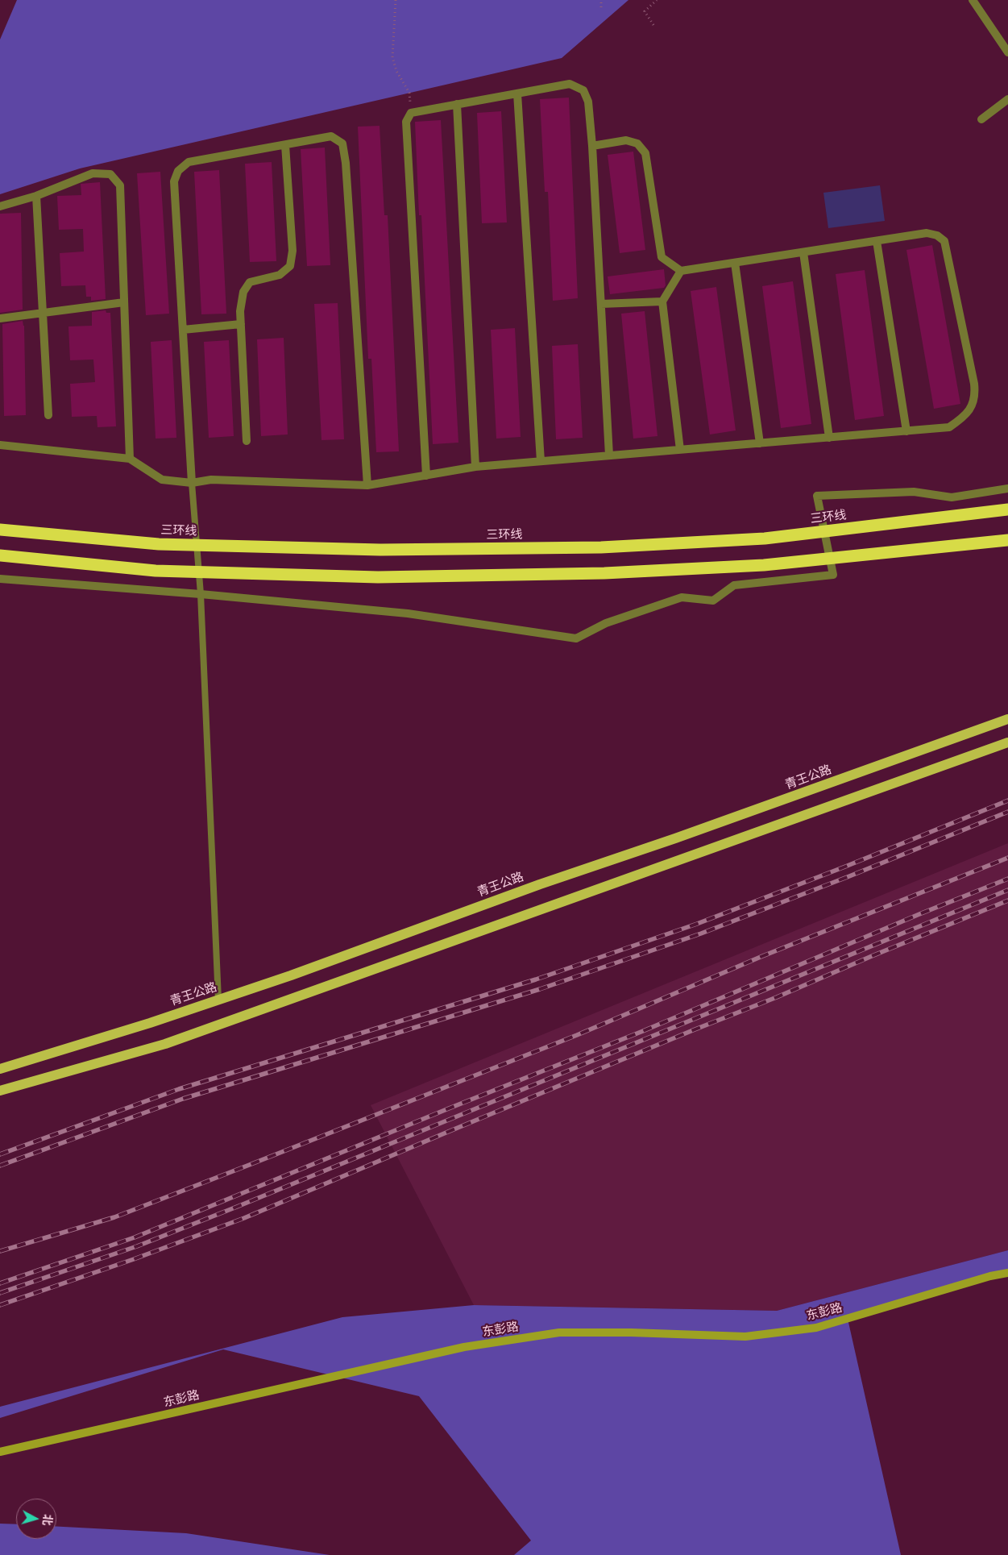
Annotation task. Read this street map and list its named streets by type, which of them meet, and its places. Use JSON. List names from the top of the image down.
{
  "streets": {
    "highway": ["三环线"],
    "main road": ["青王公路"],
    "street": ["东彭路"]
  },
  "north": "right"
}
